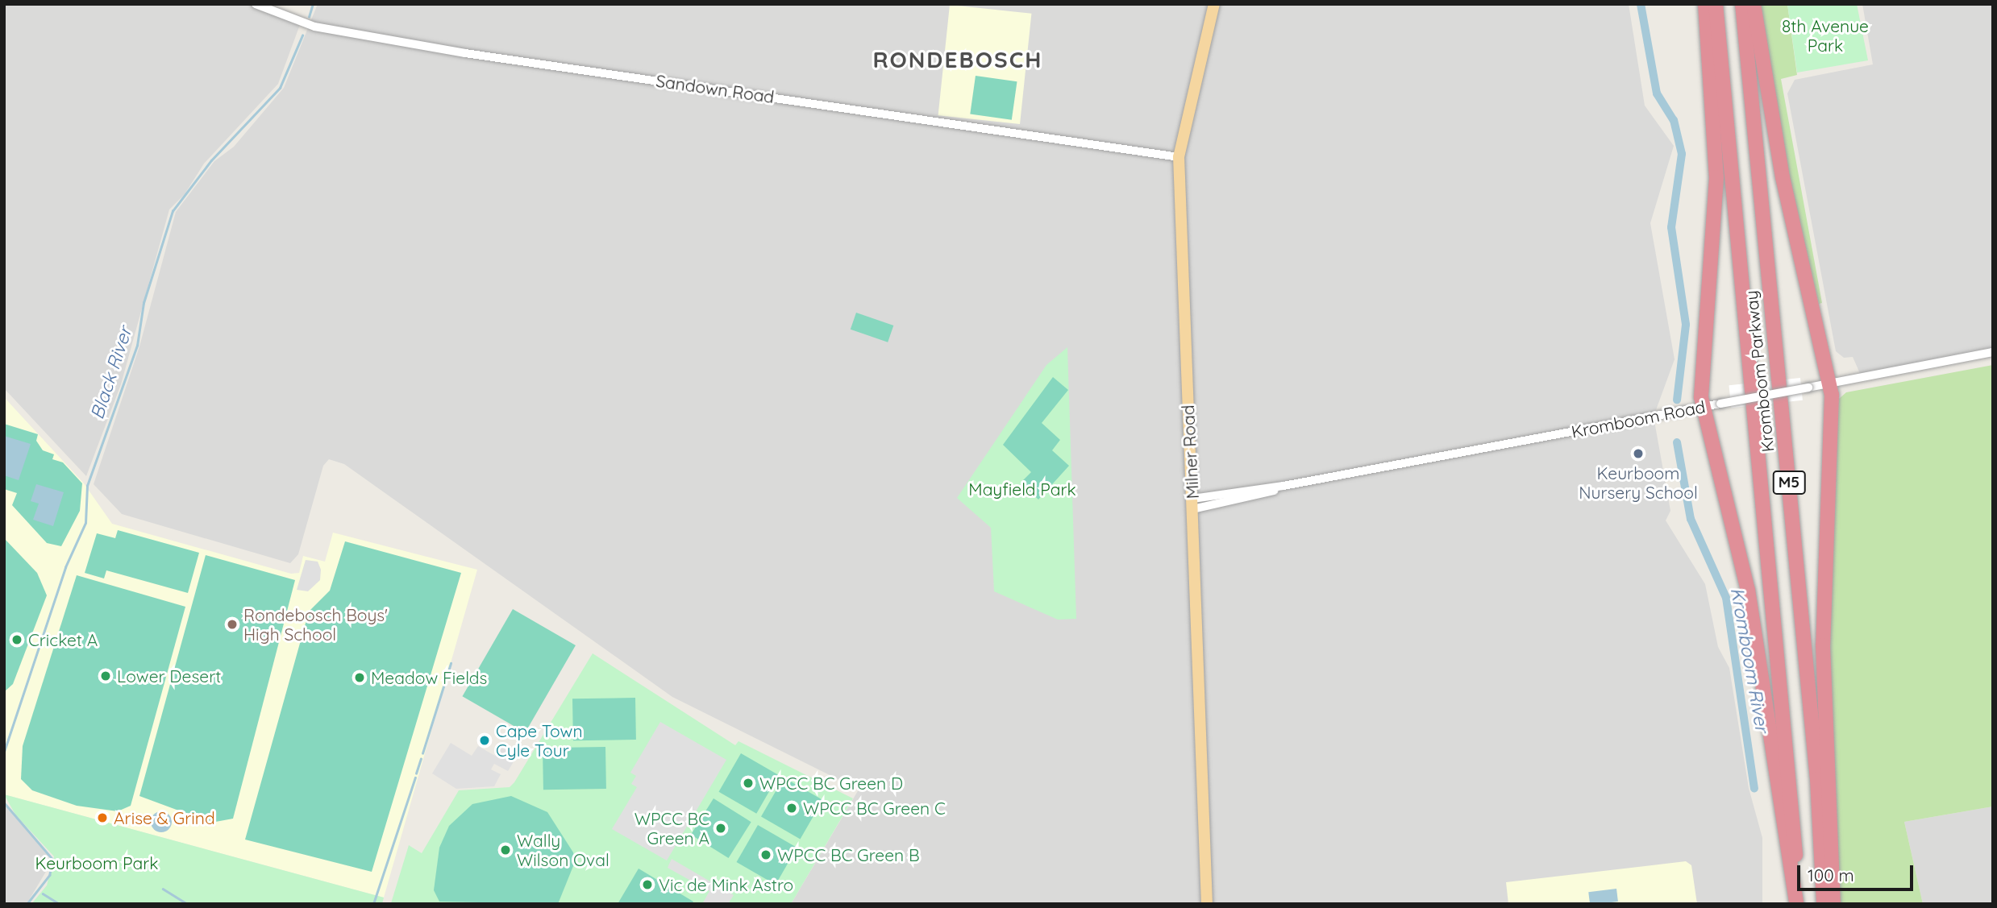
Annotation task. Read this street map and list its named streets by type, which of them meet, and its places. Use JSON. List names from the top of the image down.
{
  "streets": {
    "highway": ["Kromboom Parkway", "M5"],
    "main road": ["Milner Road"],
    "street": ["Sandown Road", "Kromboom Road"]
  },
  "crossings": [
    ["Sandown Road", "Milner Road"],
    ["Kromboom Road", "Milner Road"]
  ],
  "districts": ["RONDEBOSCH"],
  "water": ["Black River", "Kromboom River"],
  "parks": ["8th Avenue Park", "Mayfield Park", "Keurboom Park"],
  "places": [
    "Keurboom Nursery School",
    "Rondebosch Boys' High School",
    "Cricket A",
    "Lower Desert",
    "Meadow Fields",
    "Cape Town Cyle Tour",
    "WPCC BC Green D",
    "WPCC BC Green C",
    "Arise & Grind",
    "WPCC BC Green A",
    "Wally Wilson Oval",
    "WPCC BC Green B",
    "Vic de Mink Astro"
  ],
  "scale_bar": "100 m"
}
